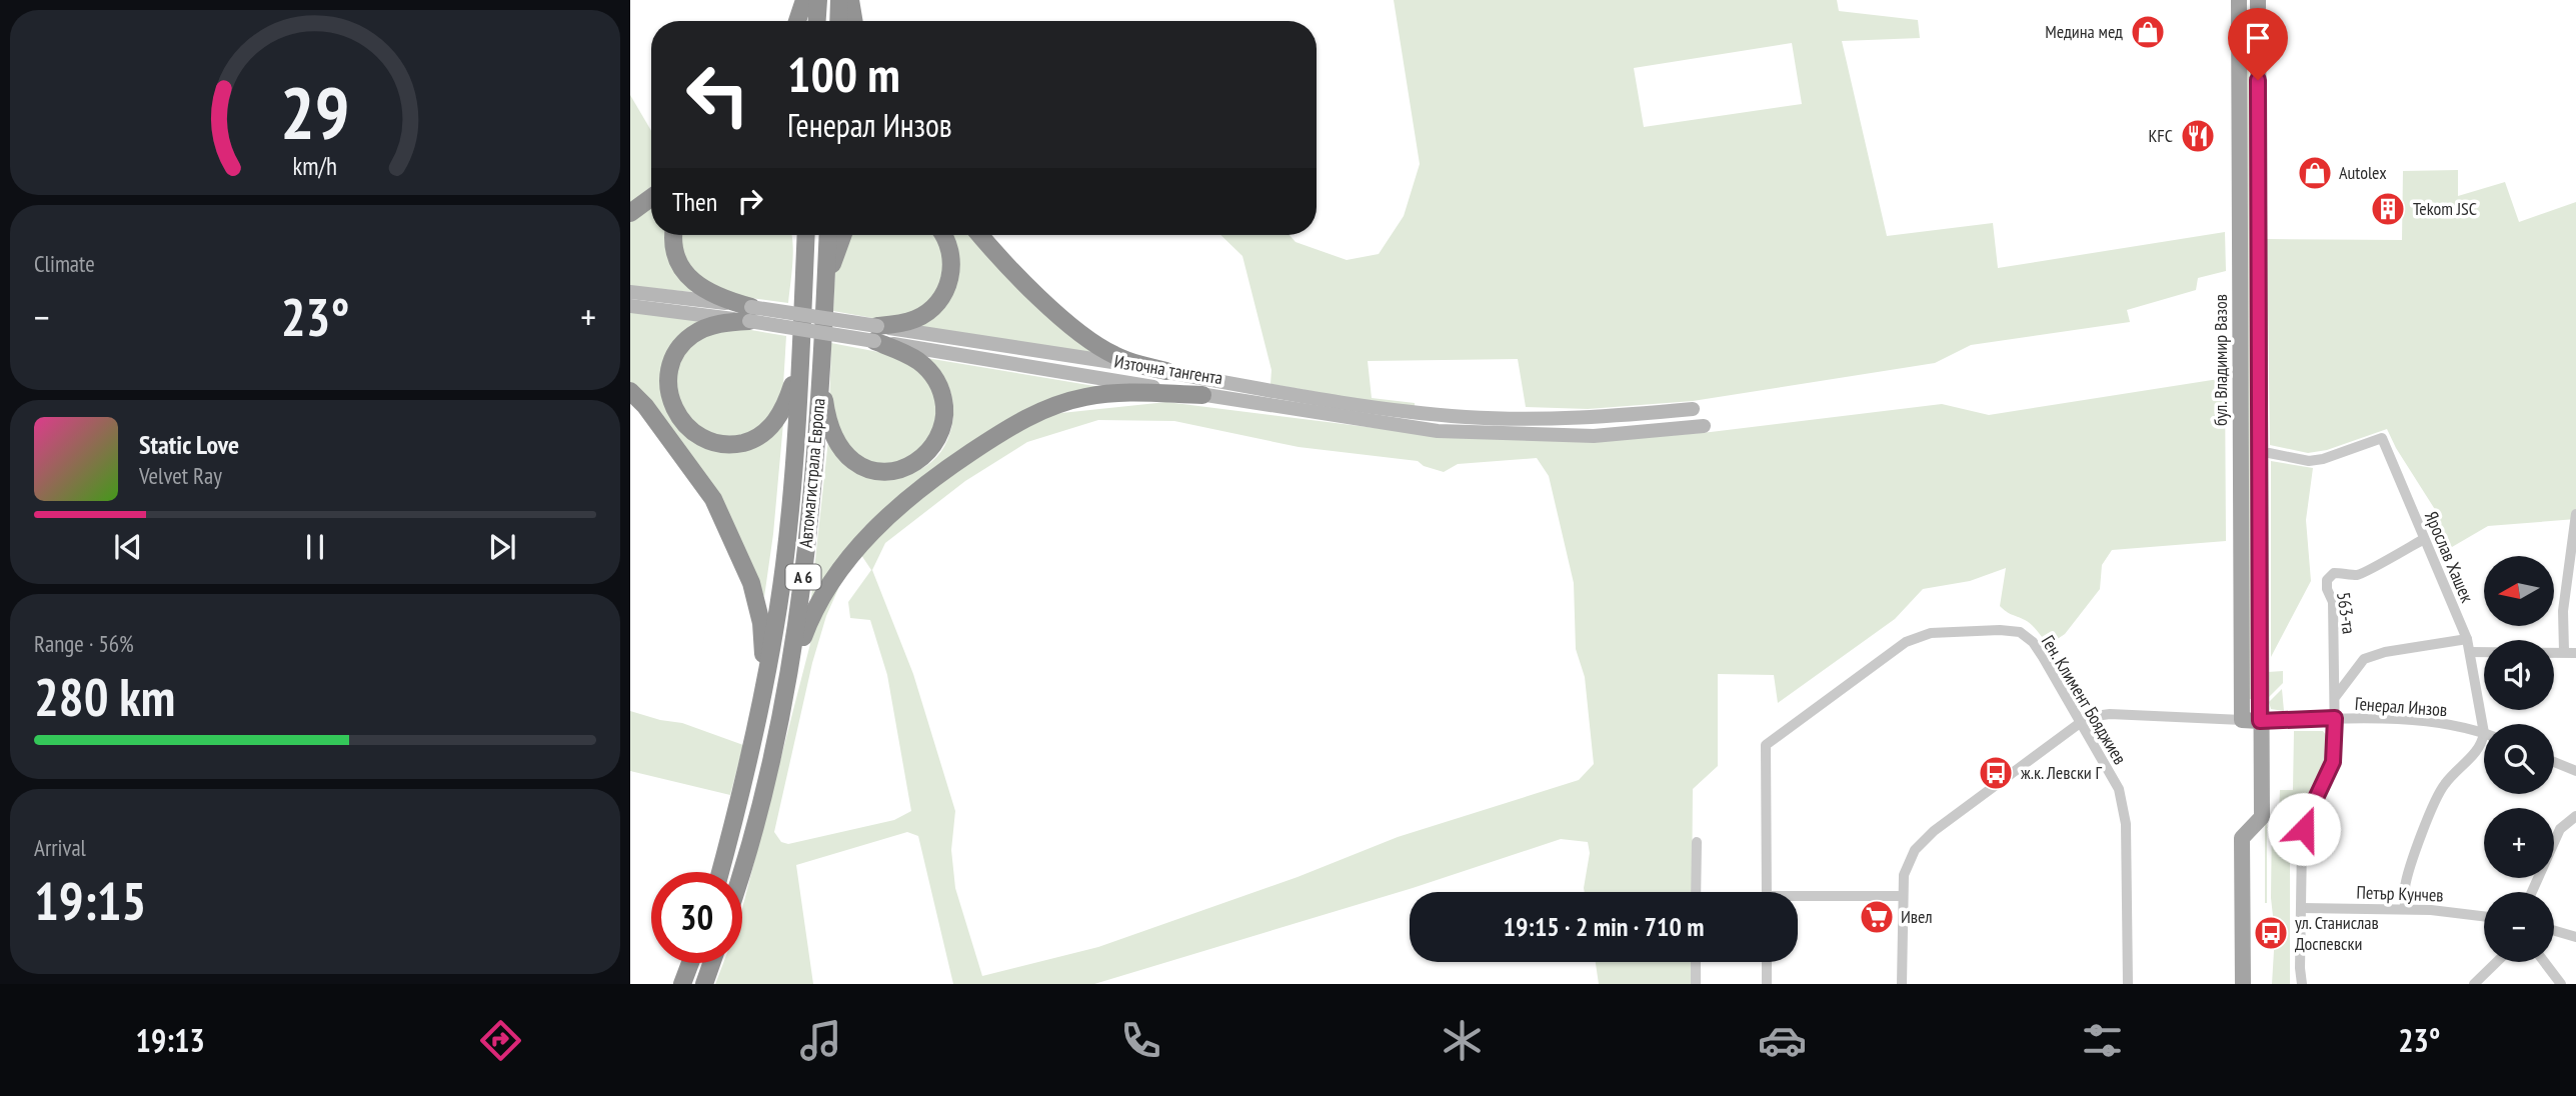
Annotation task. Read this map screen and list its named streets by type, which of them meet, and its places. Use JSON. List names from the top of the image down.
{
  "streets": {
    "highway": ["Автомагистрала Европа", "A 6"],
    "main road": ["бул. Владимир Вазов"],
    "street": [
      "Източна тангента",
      "Ярослав Хашек",
      "563-та",
      "Ген. Климент Бояджиев",
      "Генерал Инзов",
      "Петър Кунчев"
    ]
  },
  "crossings": [
    ["Ярослав Хашек", "563-та"],
    ["Ярослав Хашек", "Генерал Инзов"],
    ["563-та", "Генерал Инзов"],
    ["563-та", "Петър Кунчев"]
  ],
  "places": {
    "shop": ["Медина мед", "Autolex"],
    "restaurant": ["KFC"],
    "building": ["Tekom JSC"],
    "bus stop": ["ж.к. Левски Г", "ул. Станислав Доспевски"],
    "supermarket": ["Ивел"]
  },
  "north": "left",
  "page": {
    "turn": ["100 m", "Генерал Инзов"],
    "then": "Then",
    "tile": [
      "Climate",
      ["Range · 56%", "280 km"],
      ["Arrival", "19:15"]
    ],
    "heat": ["−", "23°", "+"],
    "song": ["Static Love", "Velvet Ray"],
    "map_buttons": ["+", "−"],
    "limit": "30",
    "trip": "19:15 · 2 min · 710 m",
    "tabs": ["19:13", "23°"],
    "gauge": ["29", "km/h"]
  }
}
